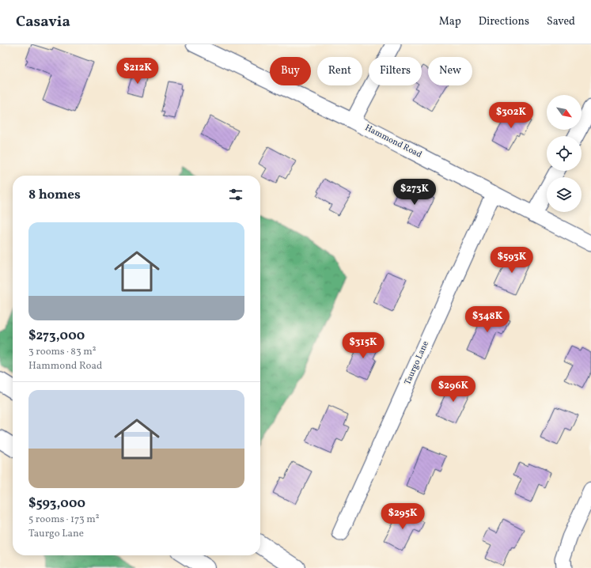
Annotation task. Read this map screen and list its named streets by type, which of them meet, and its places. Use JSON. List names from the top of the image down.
{
  "streets": {
    "street": ["Hammond Road", "Taurgo Lane"]
  },
  "crossings": [
    ["Hammond Road", "Taurgo Lane"]
  ],
  "north": "bottom right",
  "page": {
    "header": "Casavia",
    "nav": ["Map", "Directions", "Saved"],
    "chip": [
      "Buy",
      "Rent",
      "Filters",
      "New"
    ],
    "price": [
      "$212K",
      "$302K",
      "$273K",
      "$593K",
      "$348K",
      "$315K",
      "$296K",
      "$295K"
    ],
    "heading": "8 homes",
    "list": [
      {
        "name": "$273,000",
        "note": "3 rooms · 83 m² · Hammond Road"
      },
      {
        "name": "$593,000",
        "note": "5 rooms · 173 m² · Taurgo Lane"
      }
    ]
  }
}
